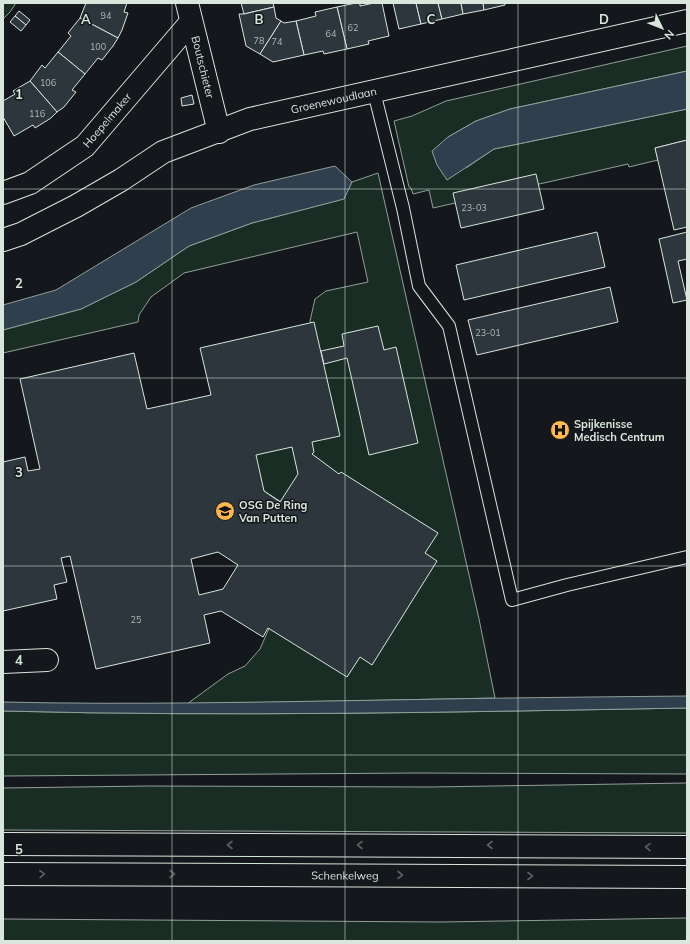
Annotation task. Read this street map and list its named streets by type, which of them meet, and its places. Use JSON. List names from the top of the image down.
{
  "streets": {
    "main road": [
      "Boutschieter",
      "Groenewoudlaan",
      "Hoepelmaker",
      "Schenkelweg"
    ]
  },
  "crossings": [
    ["Boutschieter", "Groenewoudlaan"],
    ["Boutschieter", "Hoepelmaker"]
  ],
  "places": {
    "hospital": ["Spijkenisse Medisch Centrum"],
    "school or university": ["OSG De Ring Van Putten"]
  },
  "house_numbers": [
    "94",
    "62",
    "64",
    "78",
    "74",
    "100",
    "106",
    "116",
    "23-03",
    "23-01",
    "25"
  ],
  "north": "bottom right",
  "grid": {
    "columns": [
      "A",
      "B",
      "C",
      "D"
    ],
    "rows": [
      "1",
      "2",
      "3",
      "4",
      "5"
    ]
  }
}
